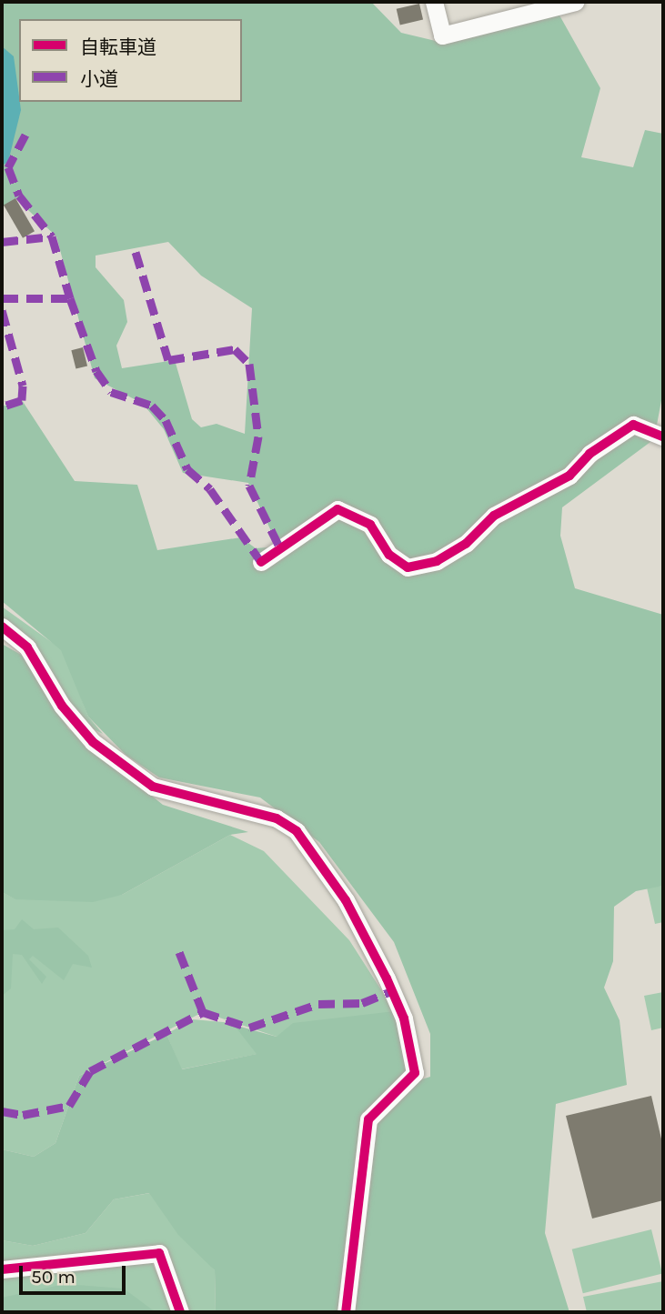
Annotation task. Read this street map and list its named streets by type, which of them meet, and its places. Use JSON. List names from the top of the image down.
{
  "legend": ["自転車道", "小道"],
  "scale_bar": "50 m"
}
